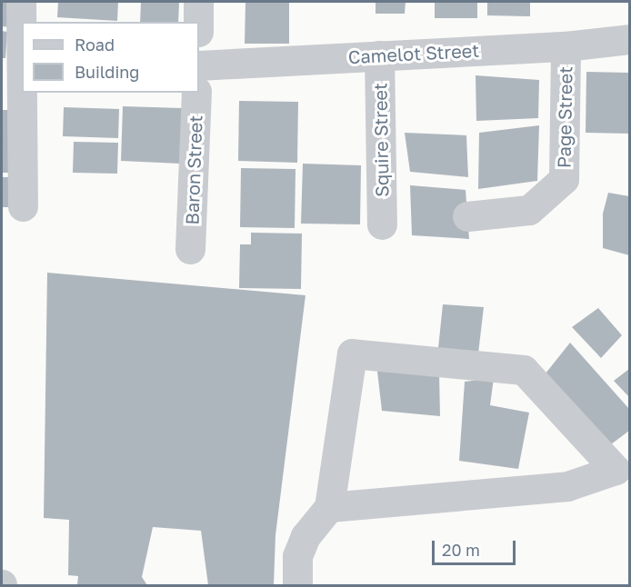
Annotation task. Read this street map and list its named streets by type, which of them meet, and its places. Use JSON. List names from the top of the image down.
{
  "streets": {
    "street": [
      "Camelot Street",
      "Page Street",
      "Squire Street",
      "Baron Street"
    ]
  },
  "crossings": [
    ["Camelot Street", "Page Street"],
    ["Camelot Street", "Squire Street"]
  ],
  "legend": ["Road", "Building"],
  "scale_bar": "20 m"
}
